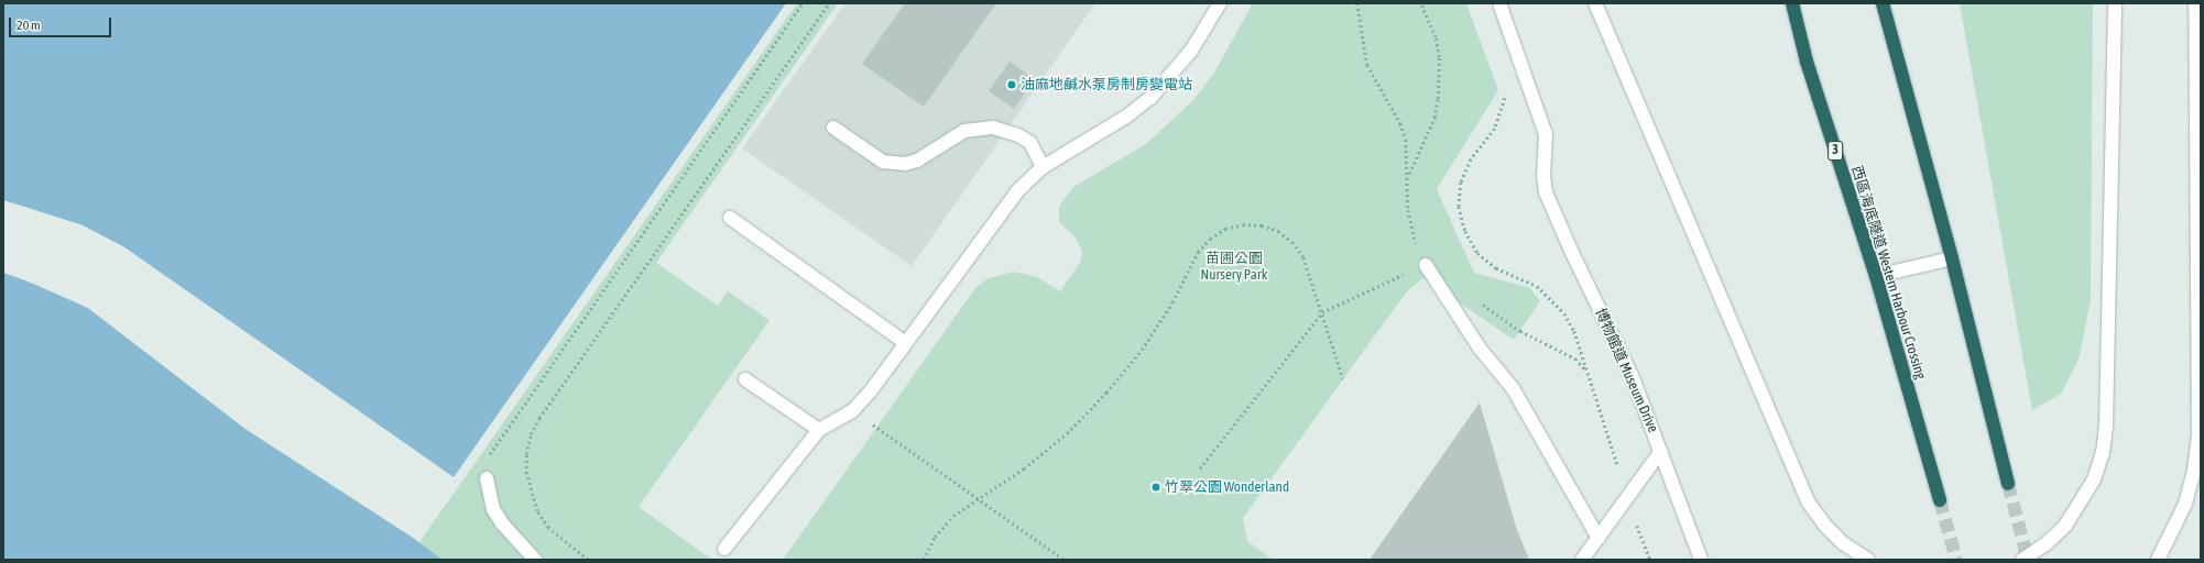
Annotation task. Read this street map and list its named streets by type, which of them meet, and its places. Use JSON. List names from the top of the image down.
{
  "streets": {
    "highway": ["3", "西區海底隧道 Western Harbour Crossing"],
    "street": ["博物館道 Museum Drive"]
  },
  "parks": ["苗圃公園 Nursery Park"],
  "places": ["油麻地鹹水泵房制房變電站", "竹翠公園 Wonderland"],
  "scale_bar": "20 m"
}
